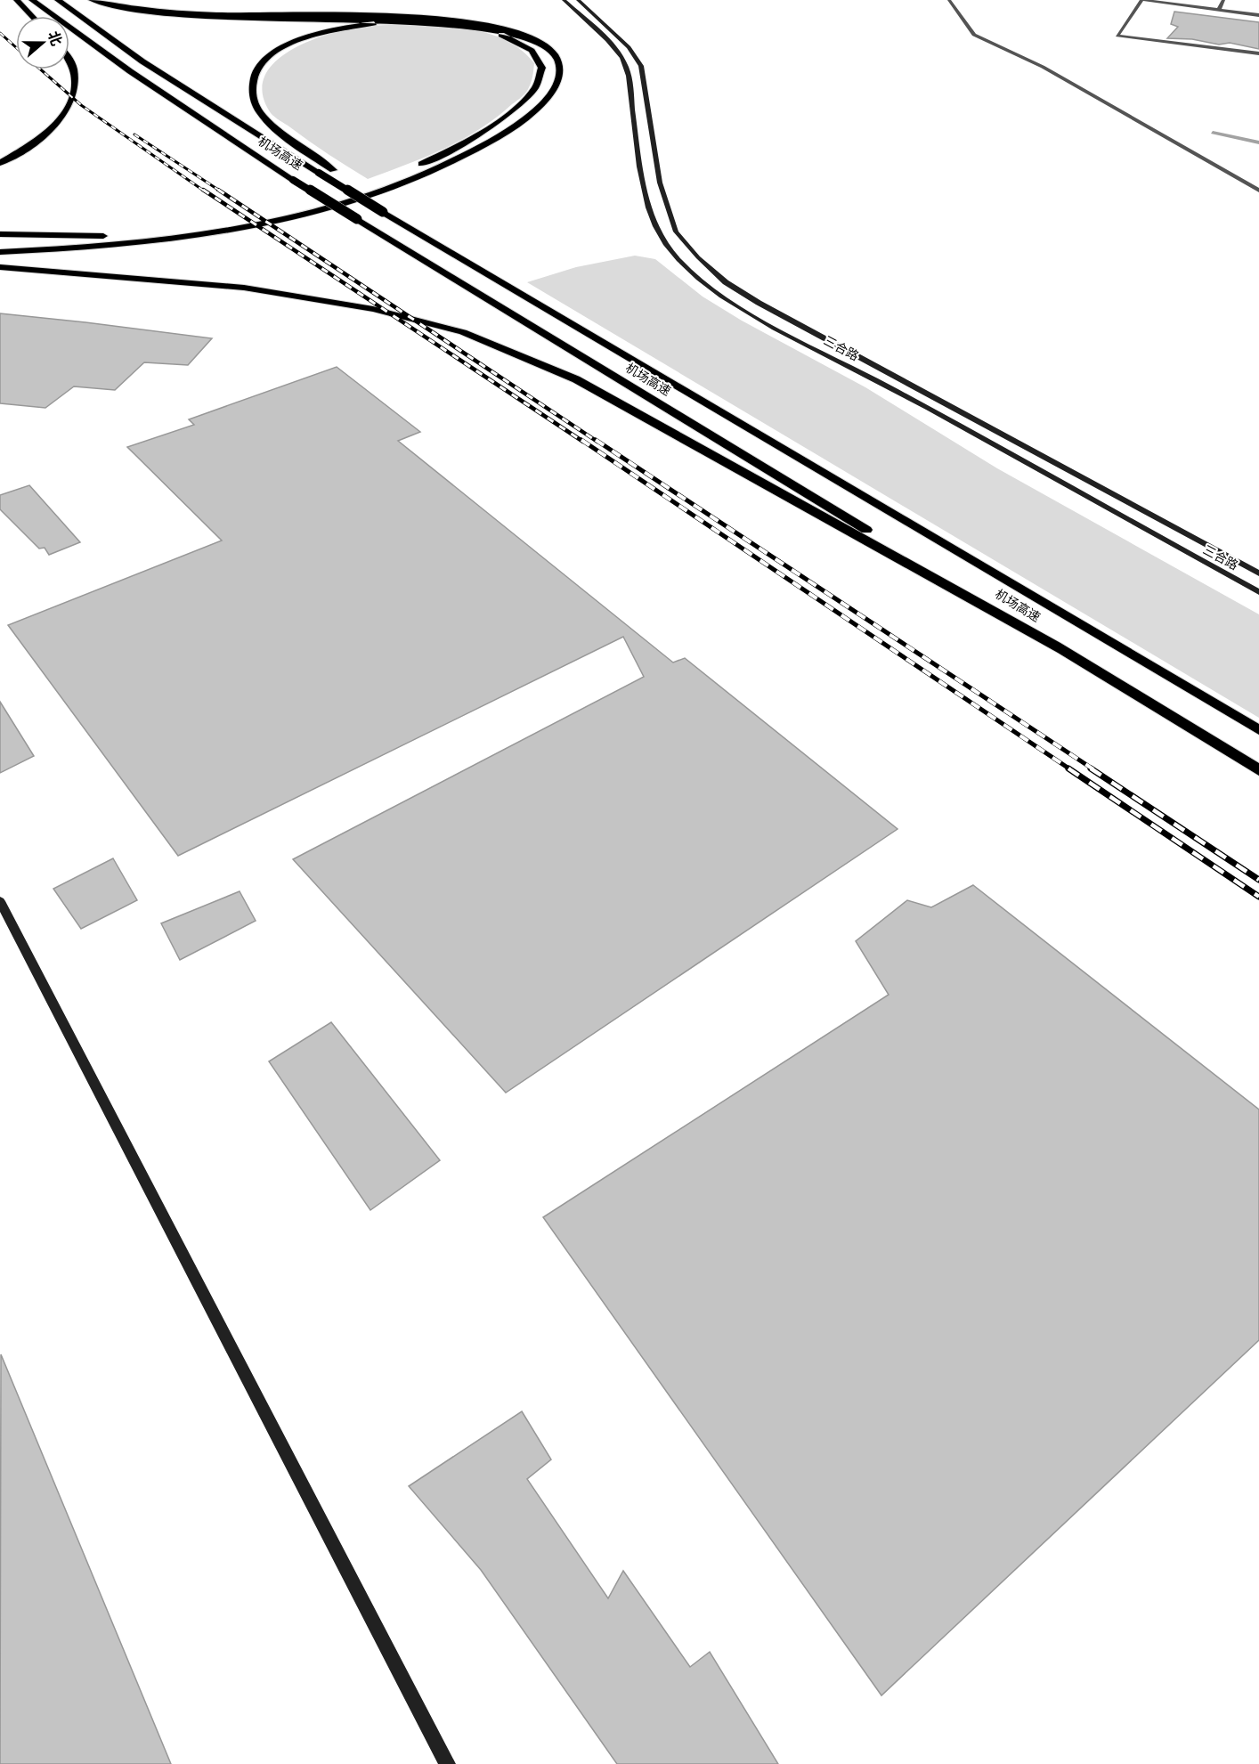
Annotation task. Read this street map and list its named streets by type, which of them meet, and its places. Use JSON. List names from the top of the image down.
{
  "streets": {
    "highway": ["机场高速"],
    "main road": ["三合路"]
  },
  "north": "right"
}
